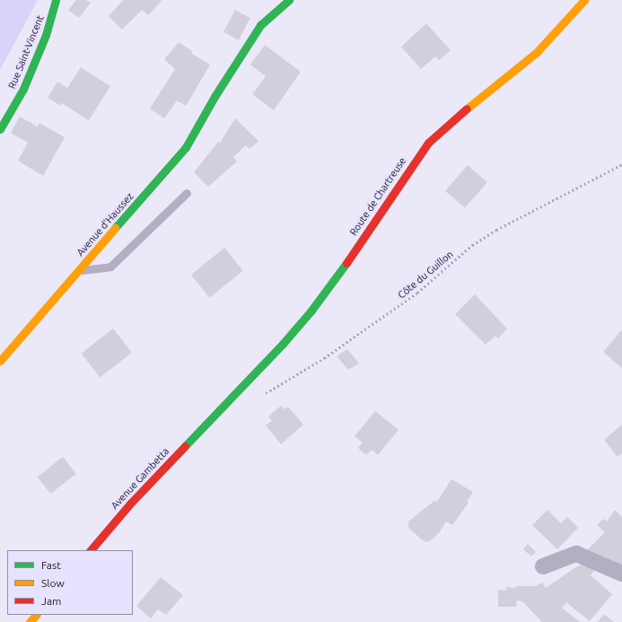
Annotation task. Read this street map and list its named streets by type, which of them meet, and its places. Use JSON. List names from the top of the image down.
{
  "streets": {
    "main road": [
      "Rue Saint-Vincent",
      "Route de Chartreuse",
      "Avenue d'Haussez",
      "Avenue Gambetta"
    ],
    "path": ["Côte du Guillon"]
  },
  "crossings": [
    ["Route de Chartreuse", "Côte du Guillon"],
    ["Route de Chartreuse", "Avenue Gambetta"]
  ],
  "legend": ["Fast", "Slow", "Jam"]
}
